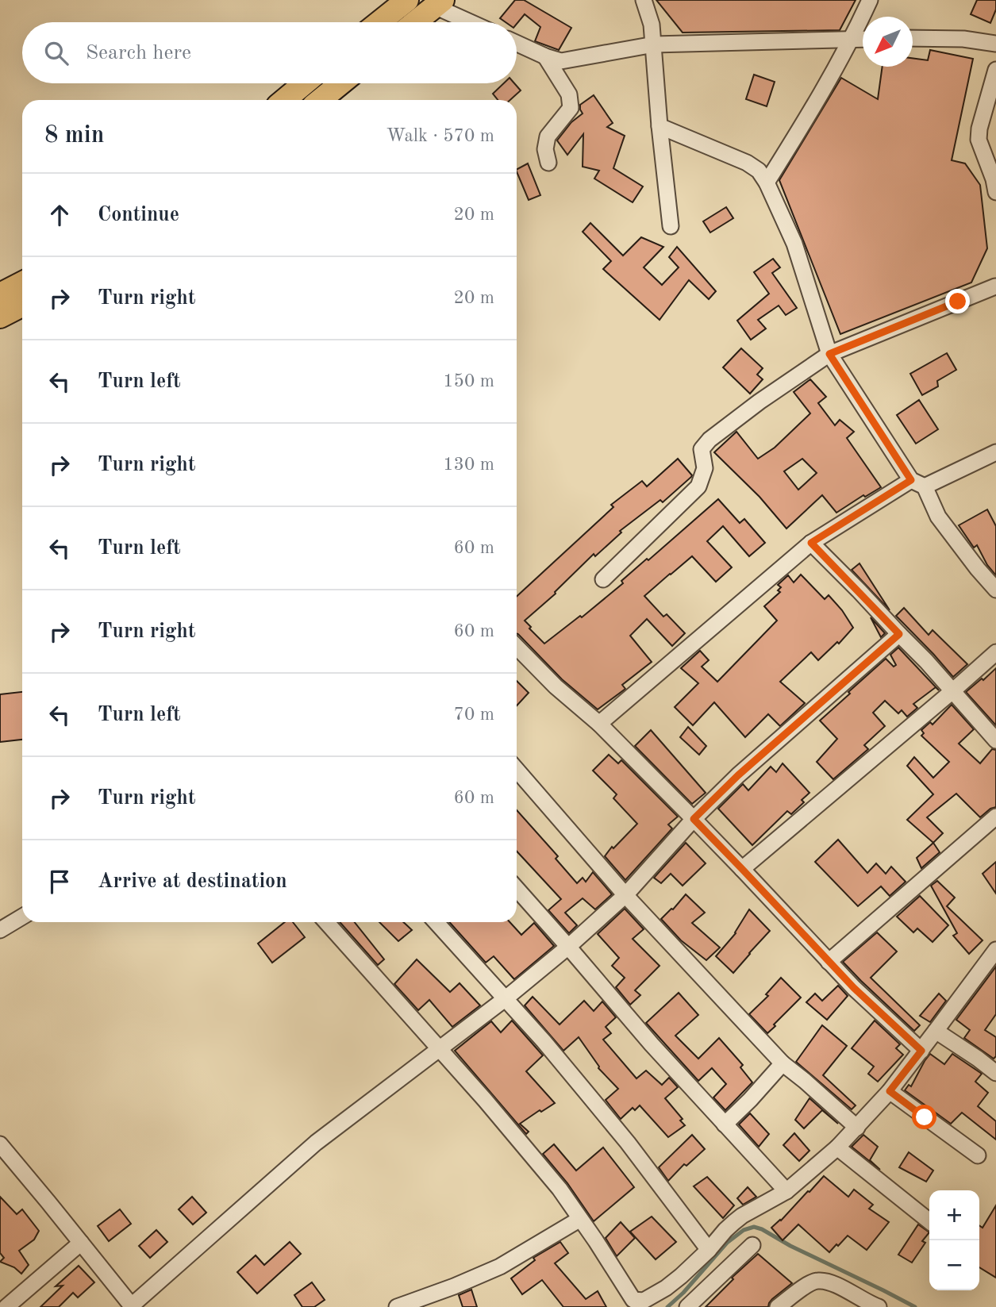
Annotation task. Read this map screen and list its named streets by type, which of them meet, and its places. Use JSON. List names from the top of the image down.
{
  "north": "bottom left",
  "page": {
    "search": "Search here",
    "heading": ["8 min", "Walk · 570 m"],
    "list": [
      ["Continue", "20 m"],
      ["Turn right", "20 m"],
      ["Turn left", "150 m"],
      ["Turn right", "130 m"],
      ["Turn left", "60 m"],
      ["Turn right", "60 m"],
      ["Turn left", "70 m"],
      ["Turn right", "60 m"],
      "Arrive at destination"
    ],
    "map_buttons": ["+", "−"]
  }
}
